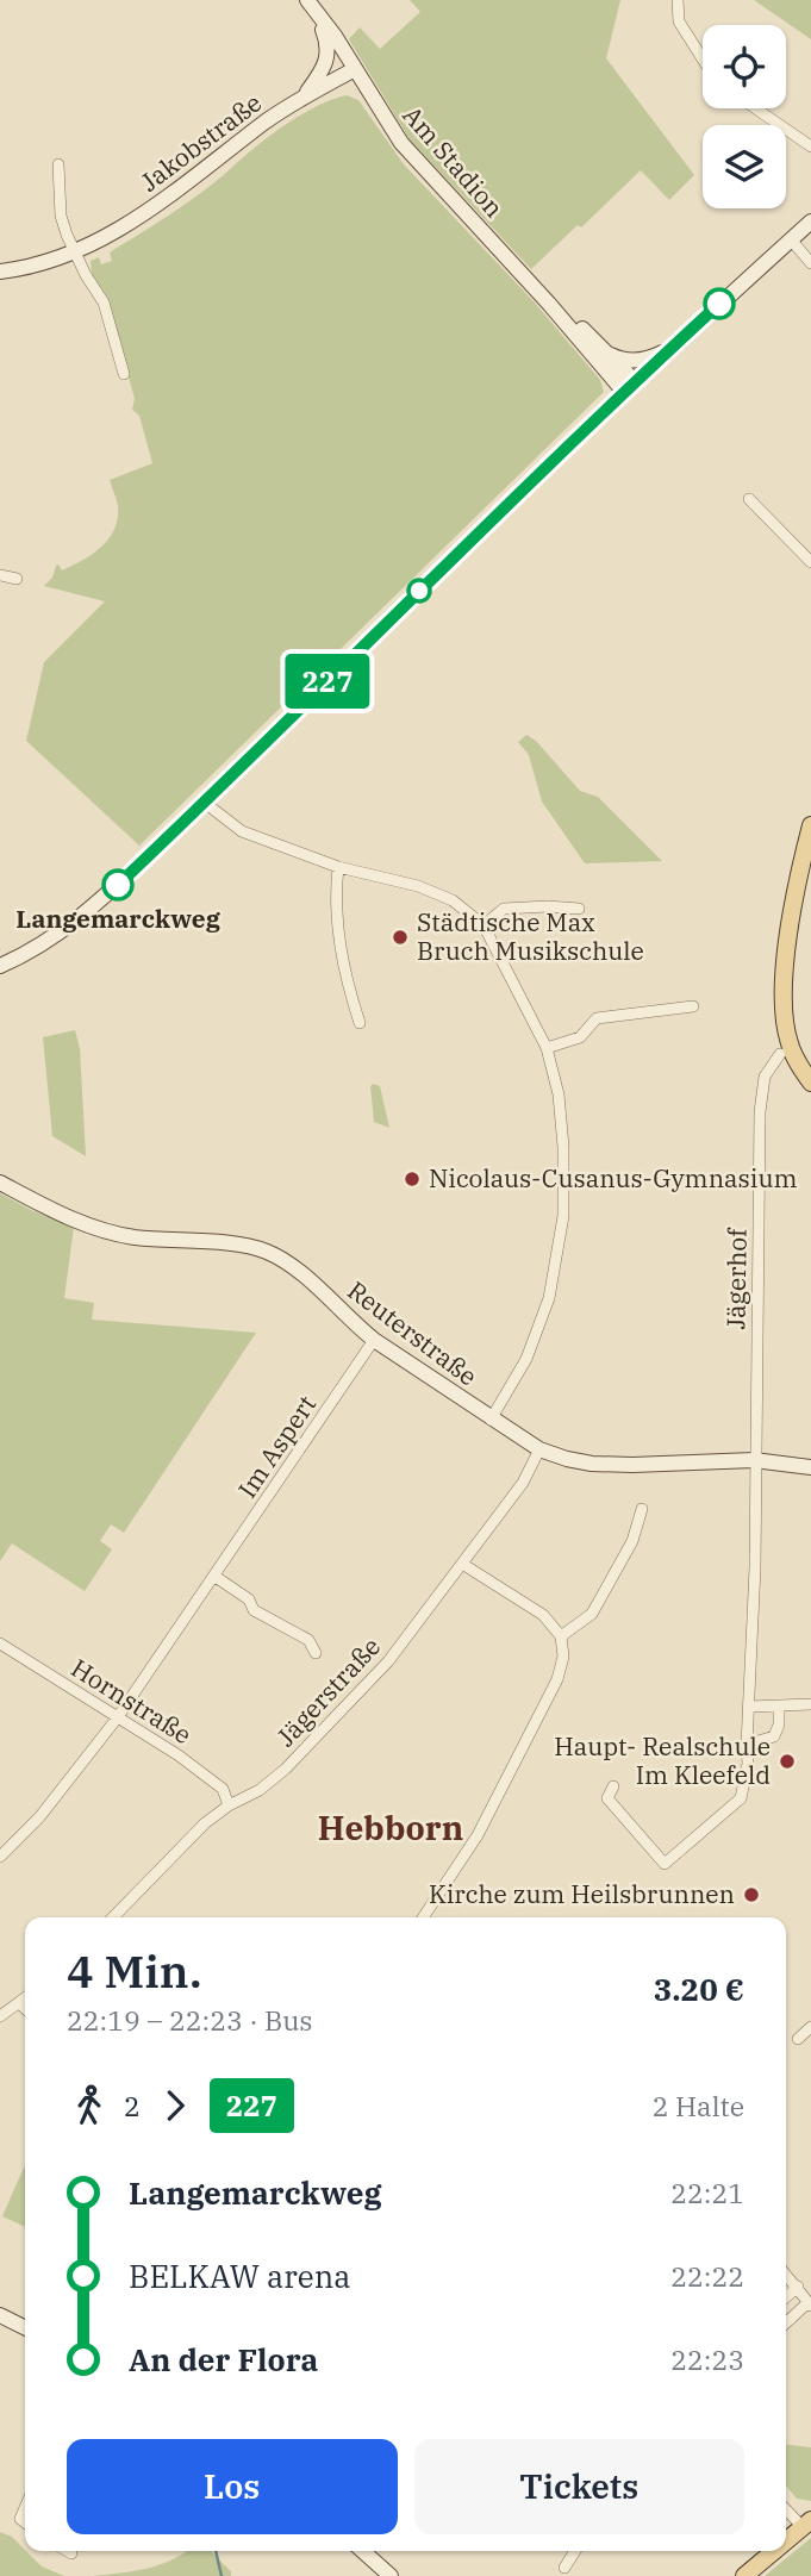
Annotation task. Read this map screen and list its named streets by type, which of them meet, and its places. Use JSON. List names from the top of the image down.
{
  "streets": {
    "street": [
      "Jakobstraße",
      "Am Stadion",
      "Jägerhof",
      "Reuterstraße",
      "Im Aspert",
      "Jägerstraße",
      "Hornstraße"
    ]
  },
  "crossings": [
    ["Jakobstraße", "Am Stadion"],
    ["Jägerhof", "Reuterstraße"],
    ["Reuterstraße", "Im Aspert"],
    ["Reuterstraße", "Jägerstraße"],
    ["Im Aspert", "Hornstraße"],
    ["Jägerstraße", "Hornstraße"]
  ],
  "districts": ["Hebborn"],
  "places": [
    "Langemarckweg",
    "Städtische Max Bruch Musikschule",
    "Nicolaus-Cusanus-Gymnasium",
    "Haupt- Realschule Im Kleefeld",
    "Kirche zum Heilsbrunnen"
  ],
  "lines": ["bus line 227"],
  "page": {
    "on_map": "227",
    "heading": ["4 Min.", "22:19 – 22:23 · Bus", "3.20 €"],
    "legs": ["2", "227", "2 Halte"],
    "list": [
      {
        "name": "Langemarckweg",
        "value": "22:21"
      },
      {
        "name": "BELKAW arena",
        "value": "22:22"
      },
      {
        "name": "An der Flora",
        "value": "22:23"
      }
    ],
    "buttons": ["Los", "Tickets"]
  }
}
